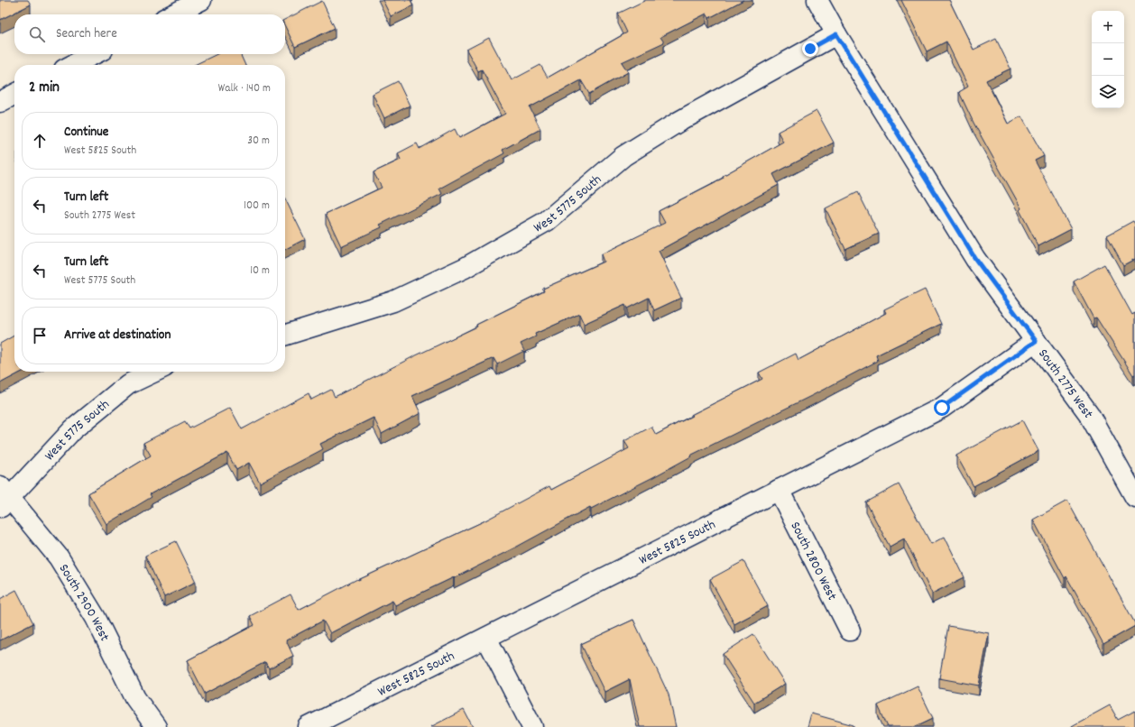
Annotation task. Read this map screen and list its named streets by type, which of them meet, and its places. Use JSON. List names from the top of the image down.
{
  "streets": {
    "street": [
      "West 5775 South",
      "South 2775 West",
      "West 5825 South",
      "South 2800 West",
      "South 2900 West"
    ]
  },
  "crossings": [
    ["West 5775 South", "South 2775 West"],
    ["West 5775 South", "South 2900 West"],
    ["South 2775 West", "West 5825 South"],
    ["West 5825 South", "South 2800 West"]
  ],
  "page": {
    "map_buttons": ["+", "−"],
    "search": "Search here",
    "heading": ["2 min", "Walk · 140 m"],
    "list": [
      ["Continue", "West 5825 South", "30 m"],
      ["Turn left", "South 2775 West", "100 m"],
      ["Turn left", "West 5775 South", "10 m"],
      "Arrive at destination"
    ]
  }
}
